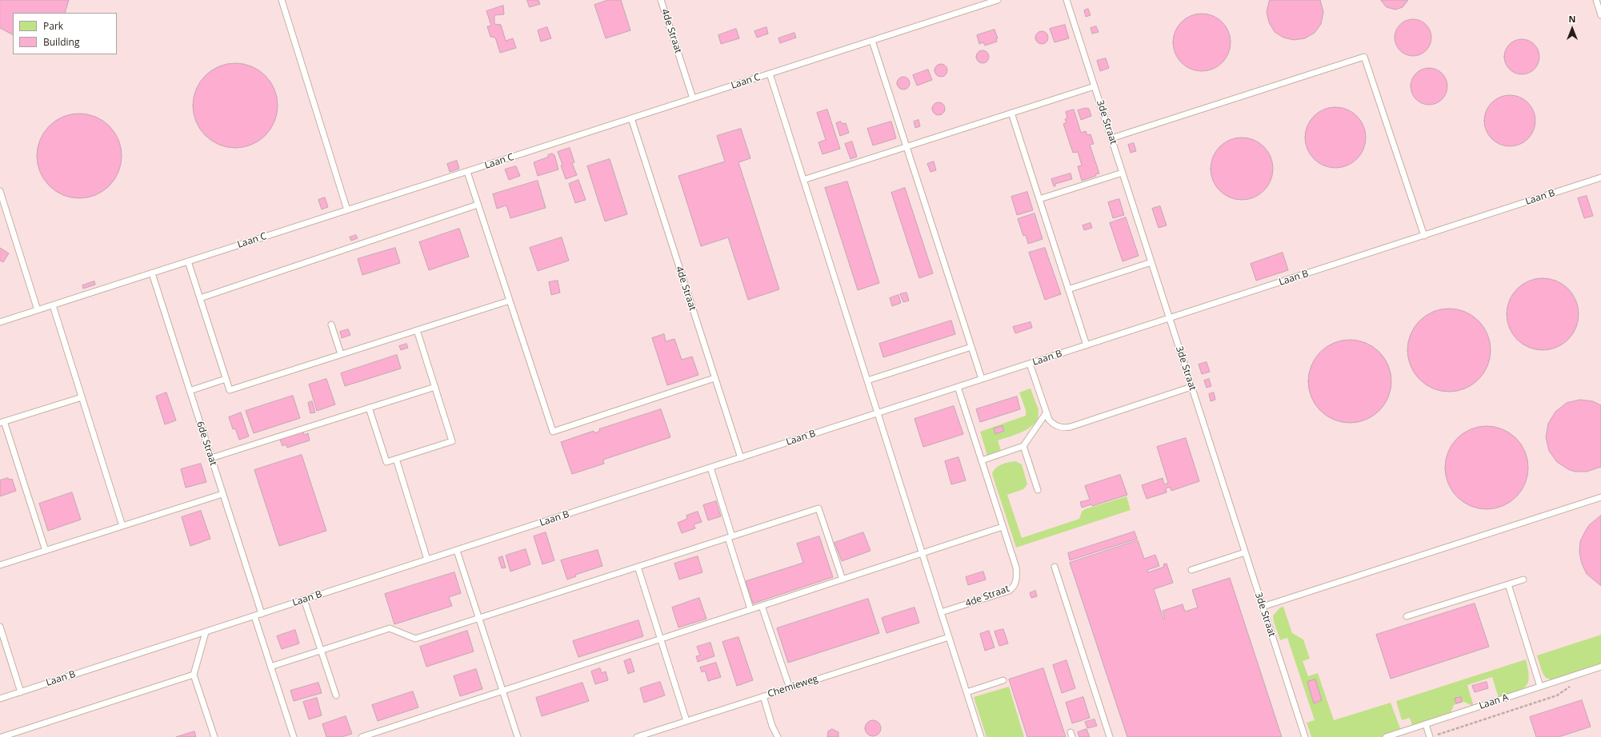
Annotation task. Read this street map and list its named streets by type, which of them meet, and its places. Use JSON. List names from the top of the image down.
{
  "streets": {
    "lane": [
      "4de Straat",
      "Laan C",
      "3de Straat",
      "Laan B",
      "6de Straat",
      "Chemieweg",
      "Laan A"
    ]
  },
  "crossings": [
    ["4de Straat", "Laan C"],
    ["4de Straat", "Laan B"],
    ["Laan C", "6de Straat"],
    ["3de Straat", "Laan B"],
    ["Laan B", "6de Straat"]
  ],
  "legend": ["Park", "Building"],
  "north": "top"
}
